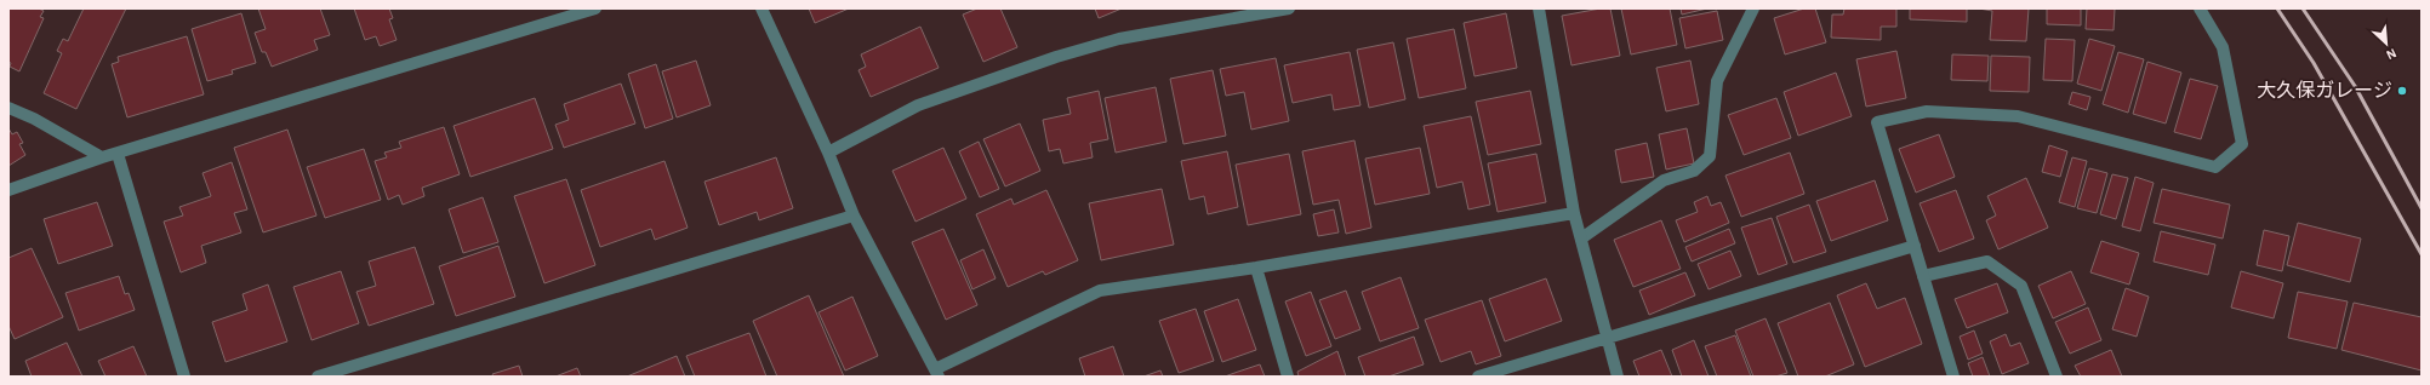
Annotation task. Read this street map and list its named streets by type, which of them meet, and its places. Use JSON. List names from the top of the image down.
{
  "places": ["大久保ガレージ"],
  "north": "bottom right"
}
